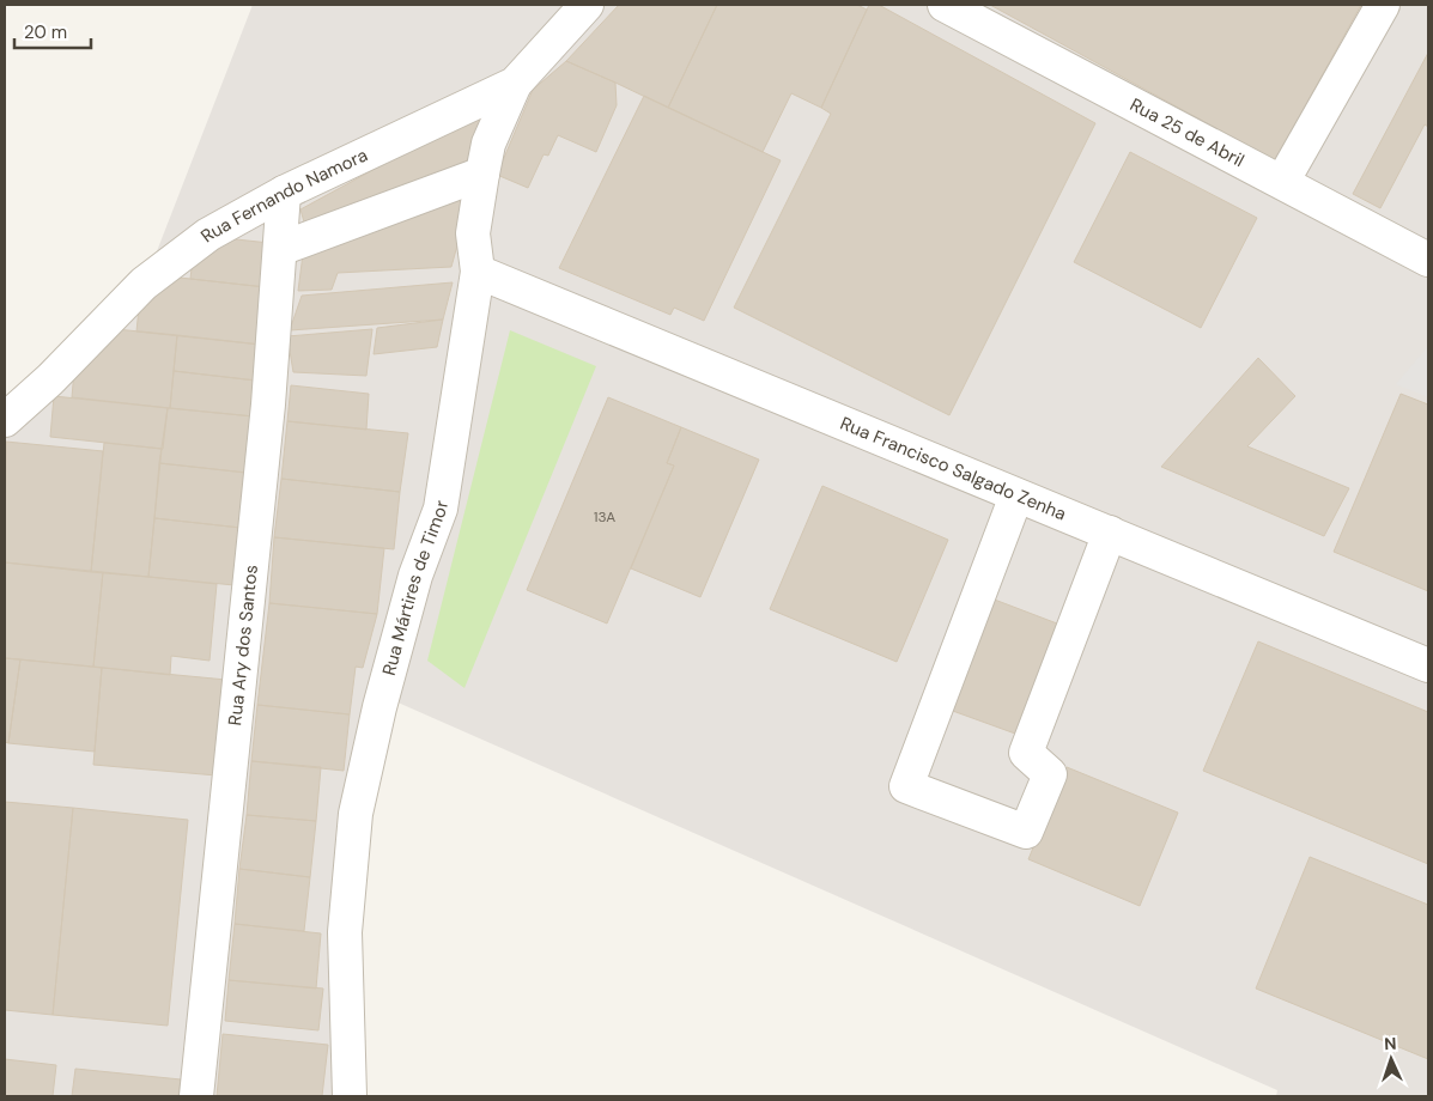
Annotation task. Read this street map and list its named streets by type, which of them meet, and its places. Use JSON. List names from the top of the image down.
{
  "streets": {
    "street": [
      "Rua 25 de Abril",
      "Rua Fernando Namora",
      "Rua Francisco Salgado Zenha",
      "Rua Mártires de Timor",
      "Rua Ary dos Santos"
    ]
  },
  "crossings": [
    ["Rua Fernando Namora", "Rua Mártires de Timor"],
    ["Rua Fernando Namora", "Rua Ary dos Santos"],
    ["Rua Francisco Salgado Zenha", "Rua Mártires de Timor"]
  ],
  "house_numbers": ["13A"],
  "scale_bar": "20 m",
  "north": "top"
}
